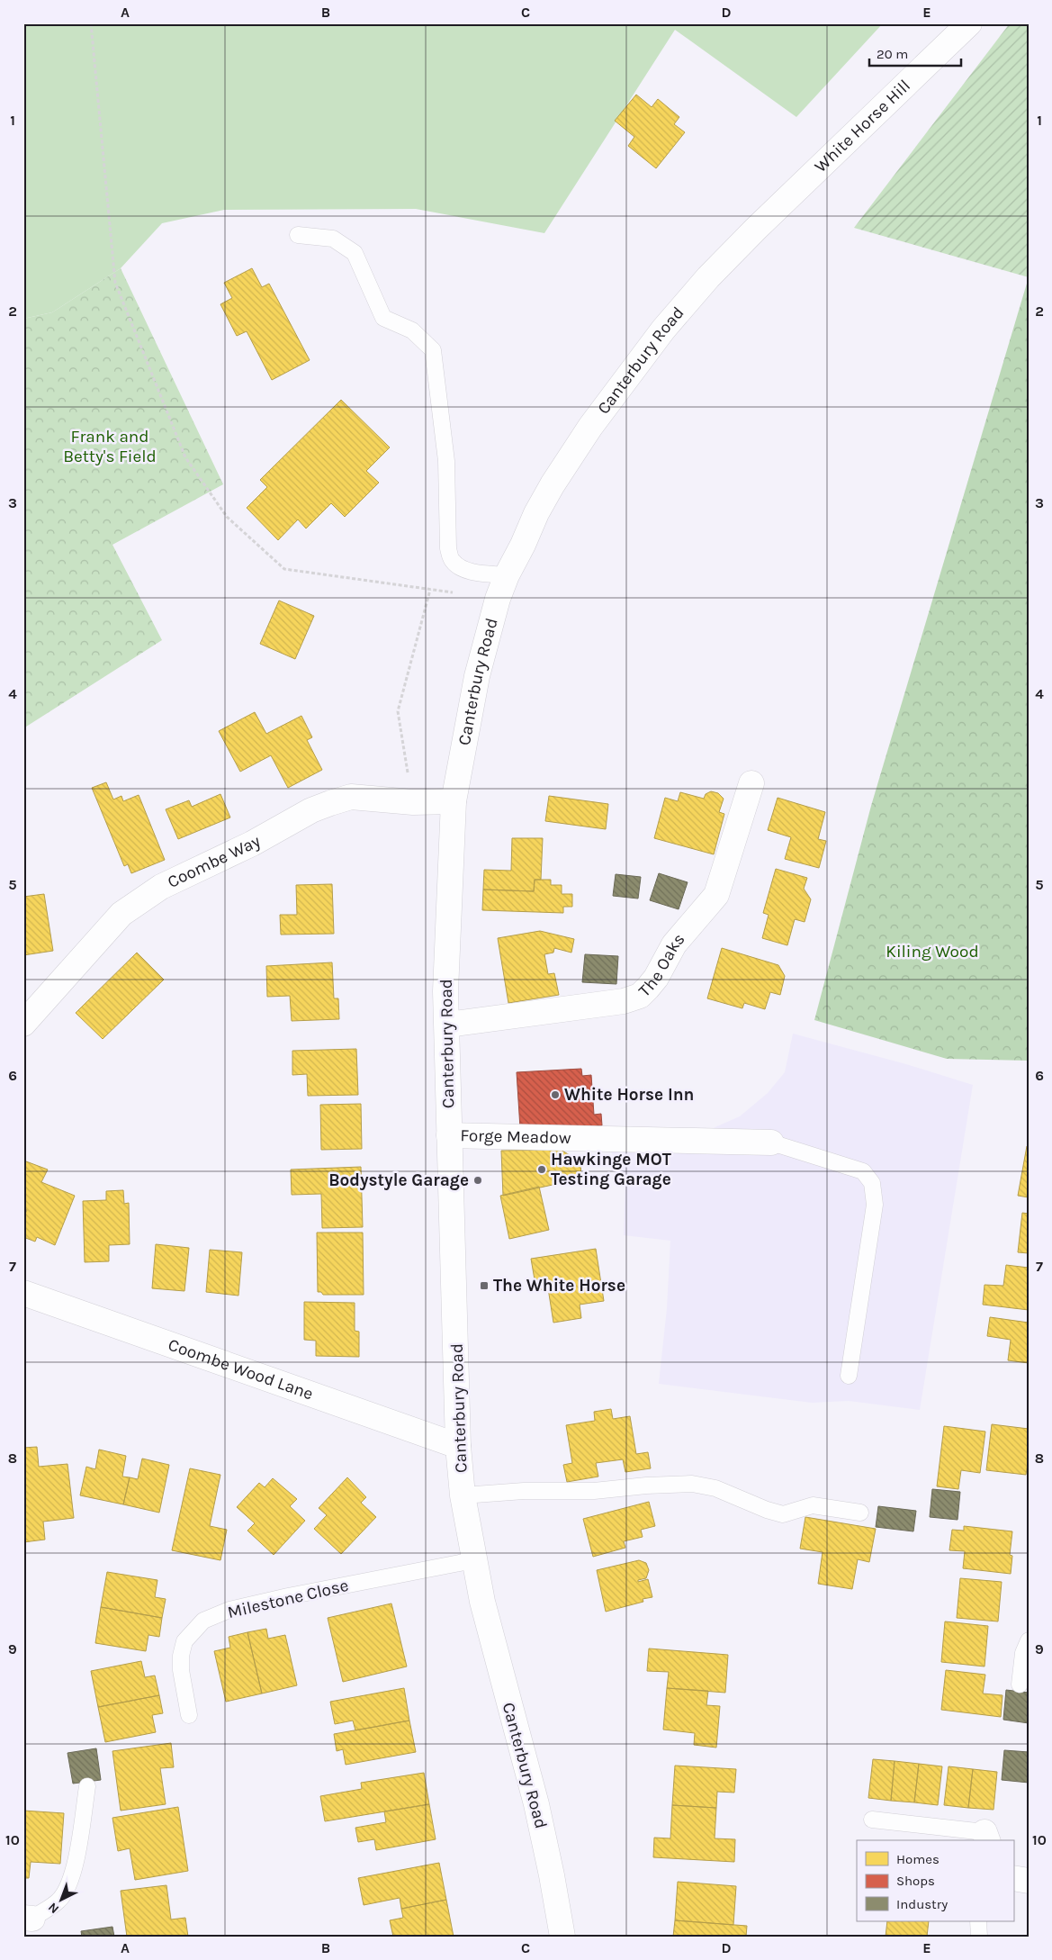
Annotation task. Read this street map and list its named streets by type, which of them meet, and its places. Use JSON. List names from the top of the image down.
{
  "streets": {
    "street": [
      "White Horse Hill",
      "Canterbury Road",
      "Coombe Way",
      "The Oaks",
      "Forge Meadow",
      "Coombe Wood Lane"
    ],
    "lane": ["Milestone Close"]
  },
  "crossings": [
    ["White Horse Hill", "Canterbury Road"],
    ["Canterbury Road", "Coombe Way"],
    ["Canterbury Road", "The Oaks"],
    ["Canterbury Road", "Forge Meadow"],
    ["Canterbury Road", "Coombe Wood Lane"],
    ["Canterbury Road", "Milestone Close"]
  ],
  "parks": ["Frank and Betty's Field", "Kiling Wood"],
  "places": {
    "other": ["White Horse Inn", "Hawkinge MOT Testing Garage", "Bodystyle Garage"],
    "transit": ["The White Horse"]
  },
  "legend": ["Homes", "Shops", "Industry"],
  "scale_bar": "20 m",
  "north": "bottom left",
  "grid": {
    "columns": [
      "A",
      "B",
      "C",
      "D",
      "E"
    ],
    "rows": [
      "1",
      "2",
      "3",
      "4",
      "5",
      "6",
      "7",
      "8",
      "9",
      "10"
    ]
  }
}
